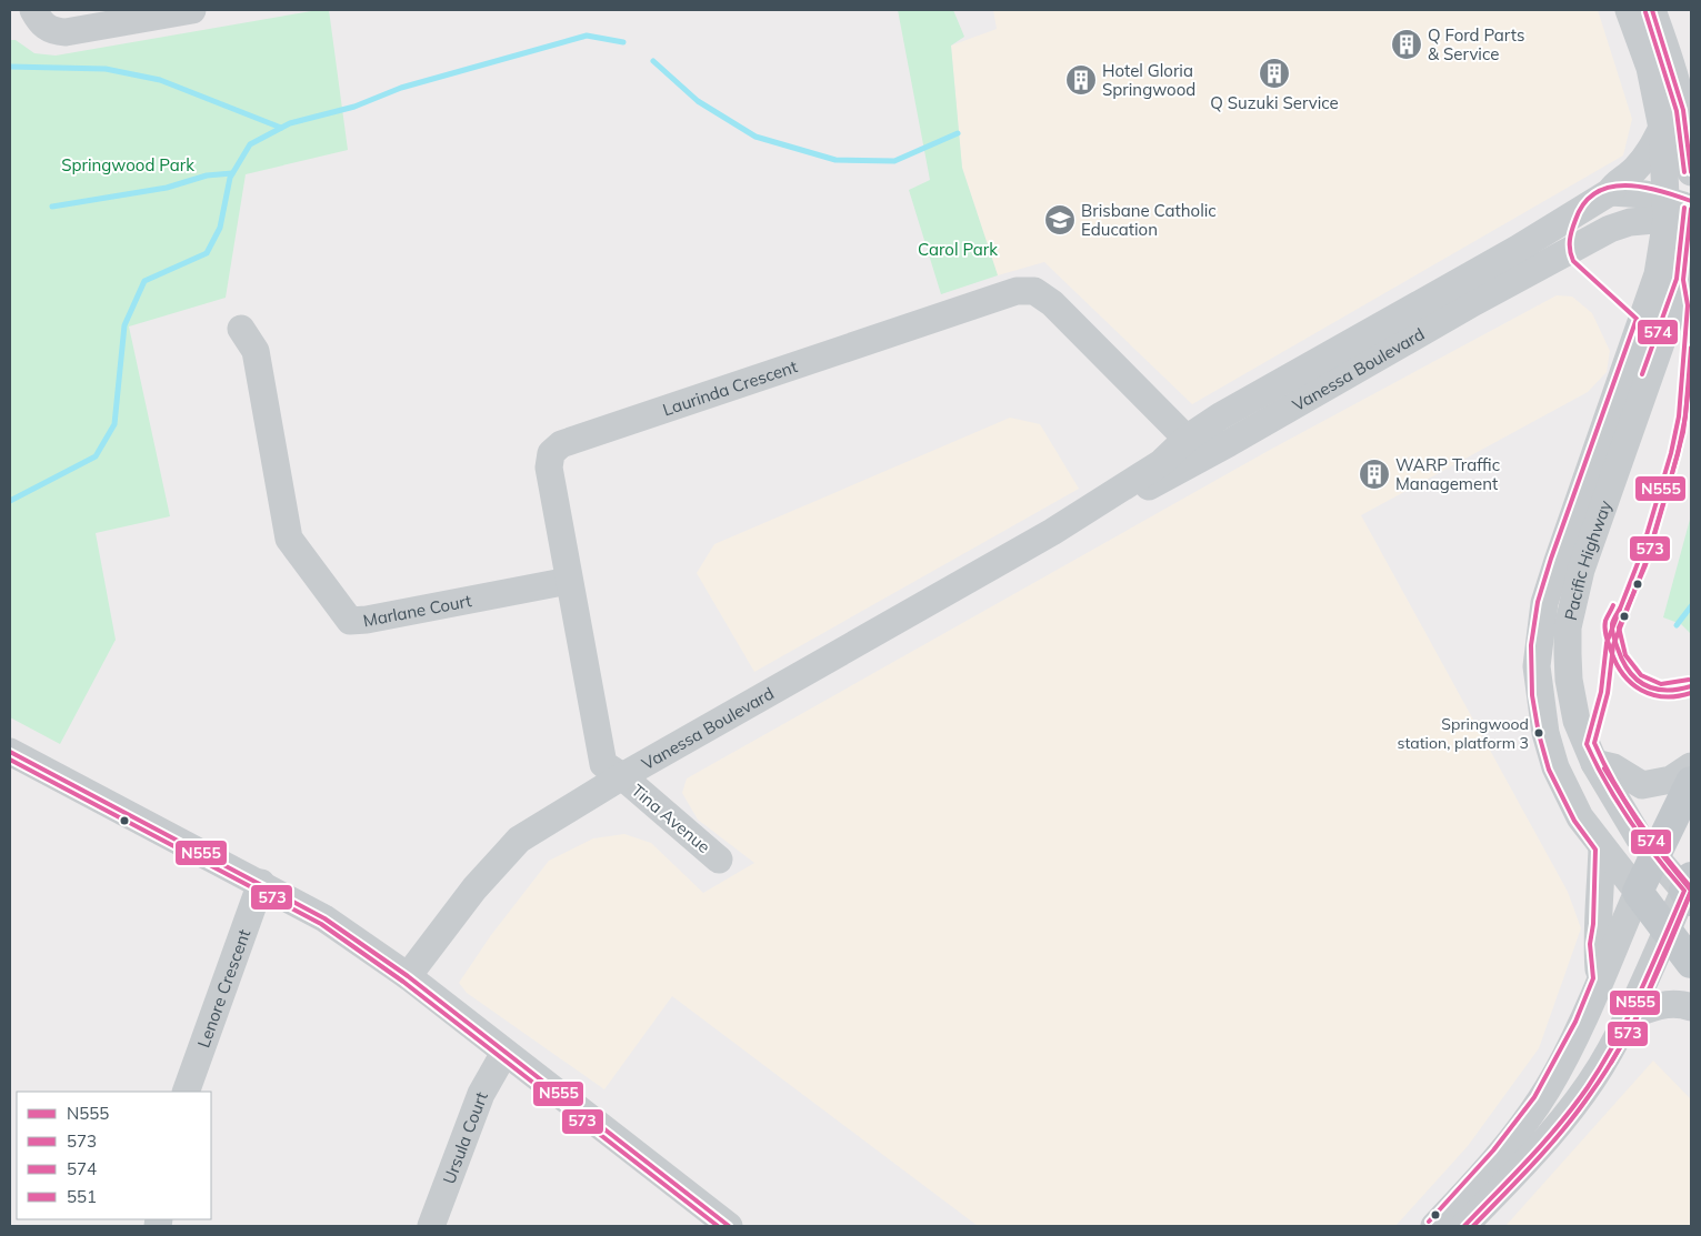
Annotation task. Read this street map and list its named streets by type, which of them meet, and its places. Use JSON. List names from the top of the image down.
{
  "streets": {
    "street": [
      "Vanessa Boulevard",
      "Laurinda Crescent",
      "Pacific Highway",
      "Marlane Court",
      "Tina Avenue",
      "Lenore Crescent",
      "Ursula Court"
    ]
  },
  "crossings": [
    ["Vanessa Boulevard", "Laurinda Crescent"],
    ["Vanessa Boulevard", "Pacific Highway"],
    ["Vanessa Boulevard", "Tina Avenue"],
    ["Laurinda Crescent", "Marlane Court"],
    ["Laurinda Crescent", "Tina Avenue"]
  ],
  "parks": ["Springwood Park", "Carol Park"],
  "places": {
    "building": [
      "Q Ford Parts & Service",
      "Q Suzuki Service",
      "Hotel Gloria Springwood",
      "WARP Traffic Management"
    ],
    "school or university": ["Brisbane Catholic Education"],
    "other": ["Springwood station, platform 3"]
  },
  "lines": [
    "transit line N555",
    "transit line 573",
    "transit line 574",
    "transit line 551"
  ],
  "legend": [
    "N555",
    "573",
    "574",
    "551"
  ]
}
